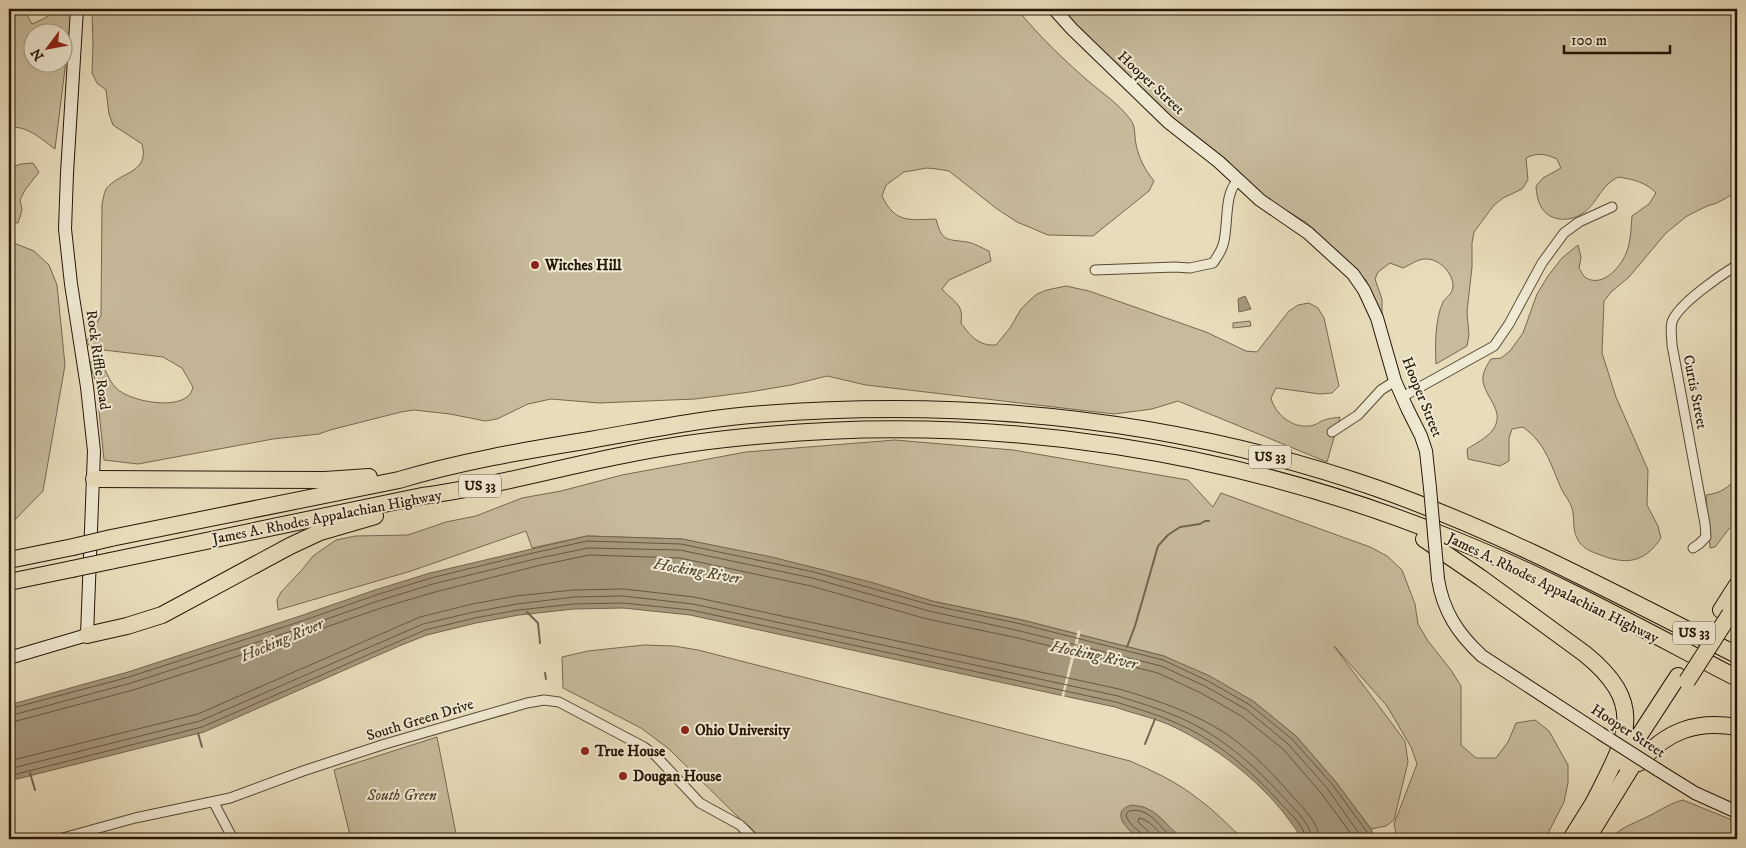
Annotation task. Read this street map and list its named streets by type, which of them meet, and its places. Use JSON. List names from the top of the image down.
{
  "streets": {
    "highway": ["US 33", "James A. Rhodes Appalachian Highway"],
    "street": [
      "Hooper Street",
      "Rock Riffle Road",
      "Curtis Street",
      "South Green Drive"
    ]
  },
  "water": ["Hocking River"],
  "parks": ["South Green"],
  "places": [
    "Witches Hill",
    "Ohio University",
    "True House",
    "Dougan House"
  ],
  "scale_bar": "100 m",
  "north": "bottom left"
}
